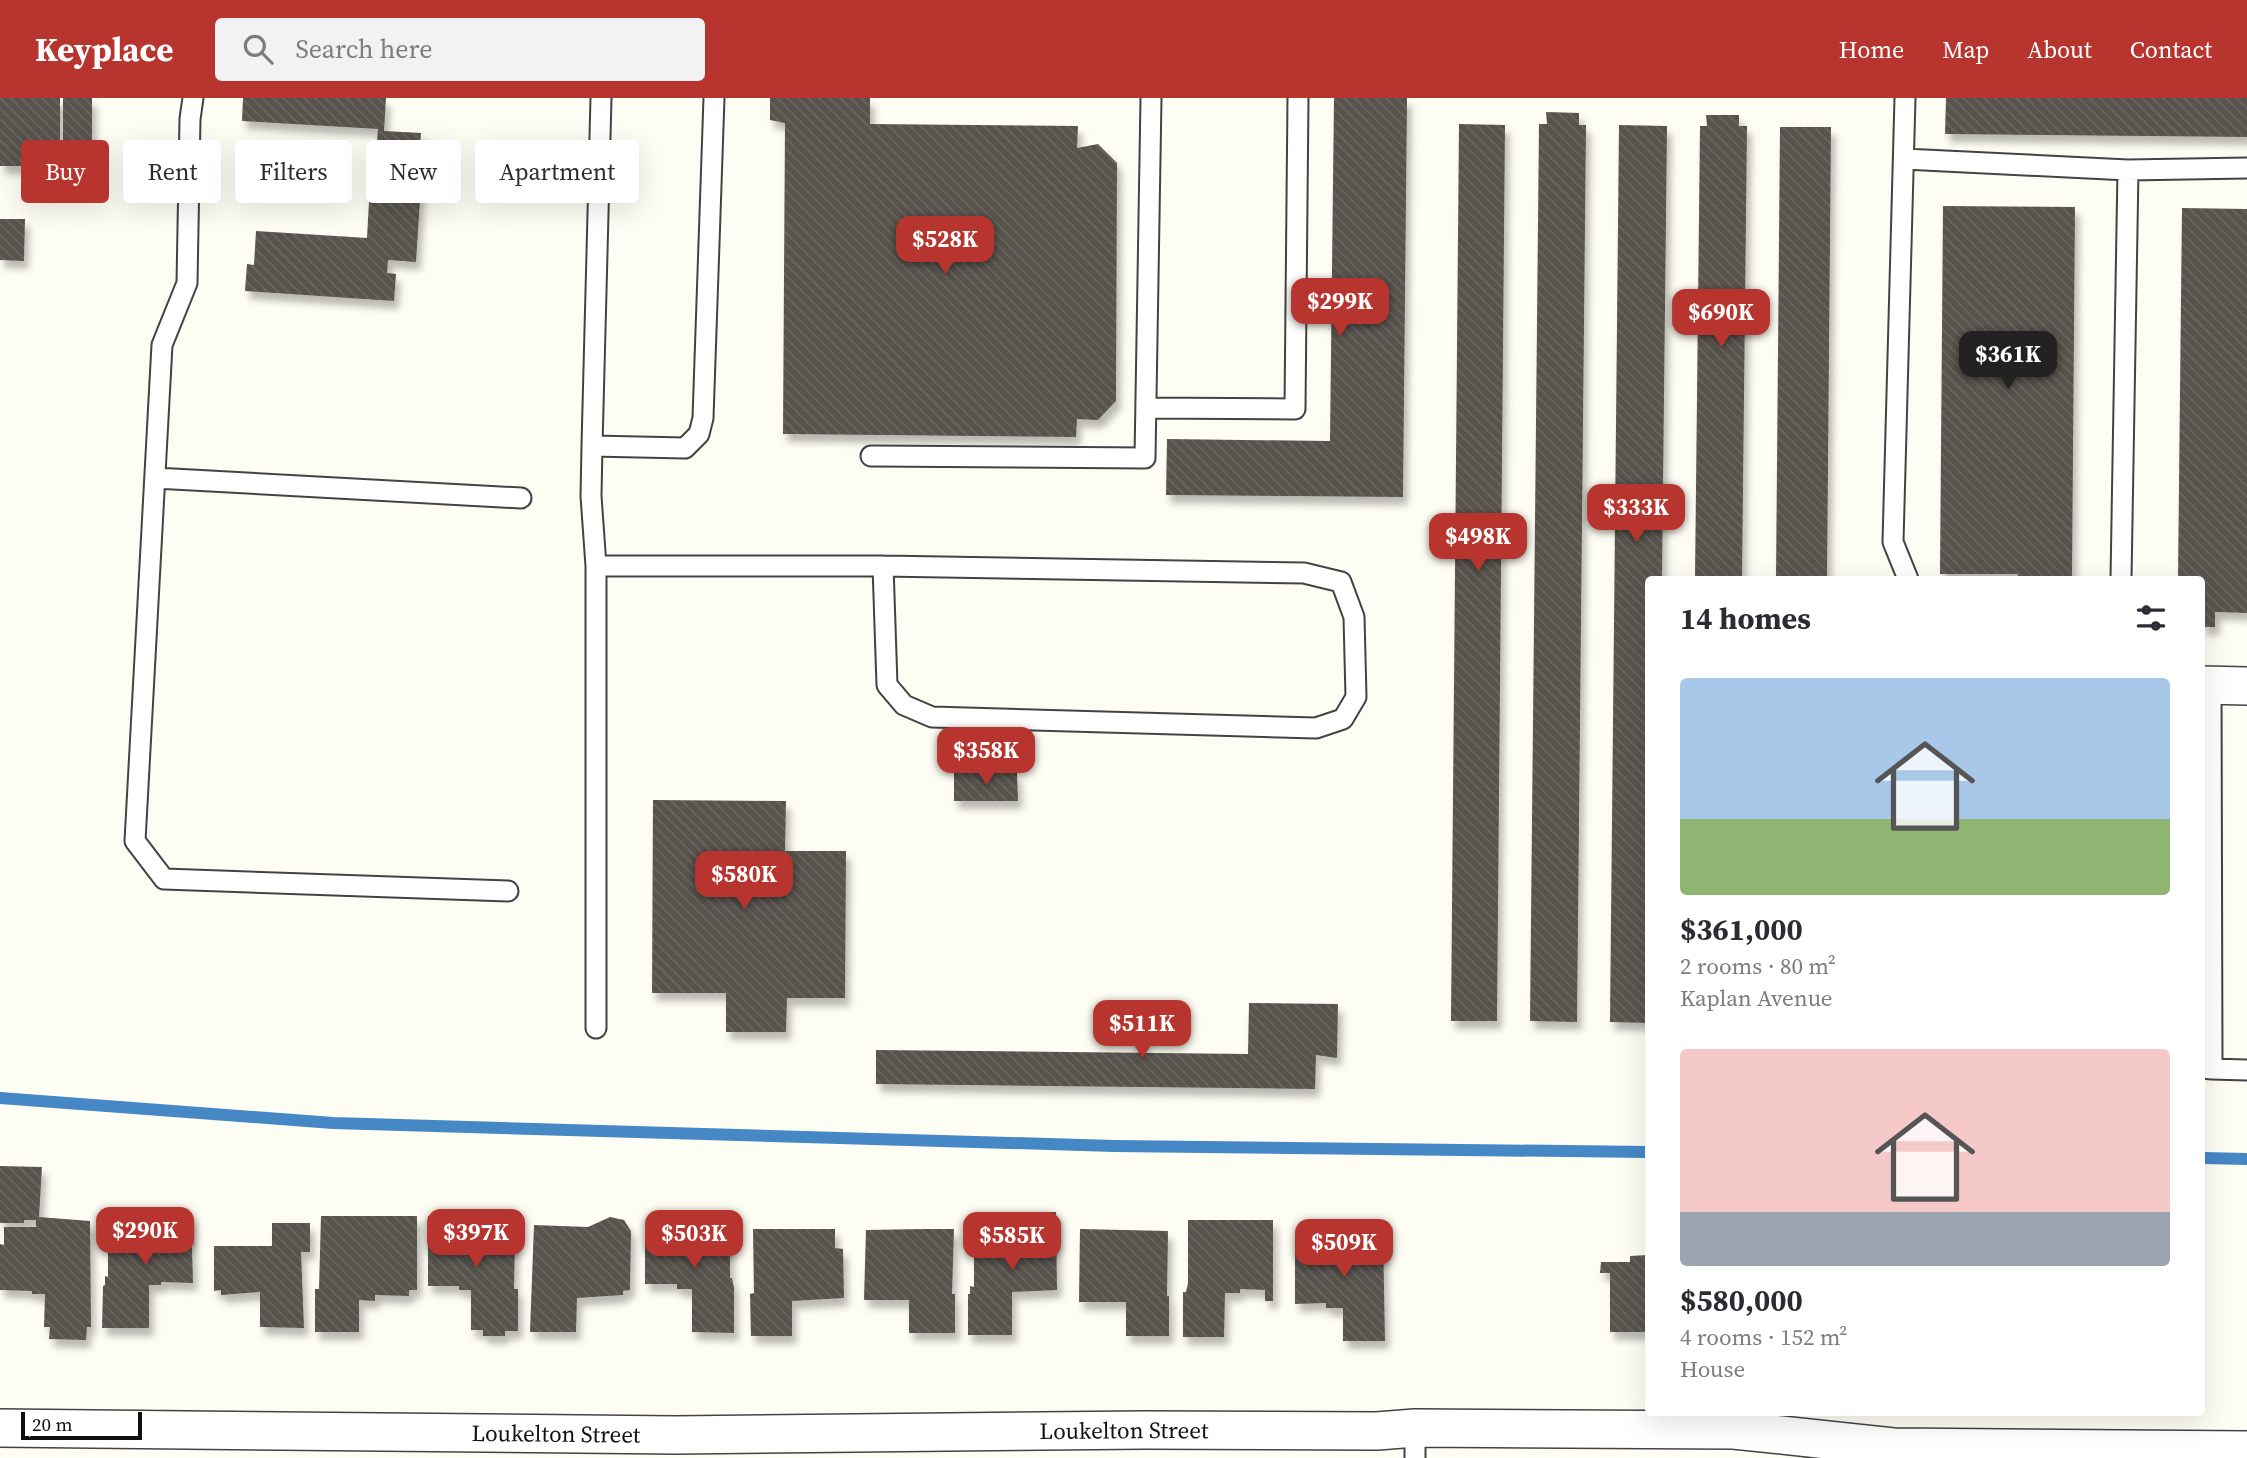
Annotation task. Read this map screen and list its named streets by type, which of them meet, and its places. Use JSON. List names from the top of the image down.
{
  "streets": {
    "street": ["Loukelton Street"]
  },
  "scale_bar": "20 m",
  "page": {
    "header": "Keyplace",
    "search": "Search here",
    "nav": [
      "Home",
      "Map",
      "About",
      "Contact"
    ],
    "chip": [
      "Buy",
      "Rent",
      "Filters",
      "New",
      "Apartment"
    ],
    "price": [
      "$528K",
      "$299K",
      "$690K",
      "$361K",
      "$333K",
      "$498K",
      "$358K",
      "$580K",
      "$511K",
      "$290K",
      "$397K",
      "$503K",
      "$585K",
      "$509K"
    ],
    "heading": "14 homes",
    "list": [
      {
        "name": "$361,000",
        "note": "2 rooms · 80 m² · Kaplan Avenue"
      },
      {
        "name": "$580,000",
        "note": "4 rooms · 152 m² · House"
      }
    ],
    "scale": "20 m"
  }
}
